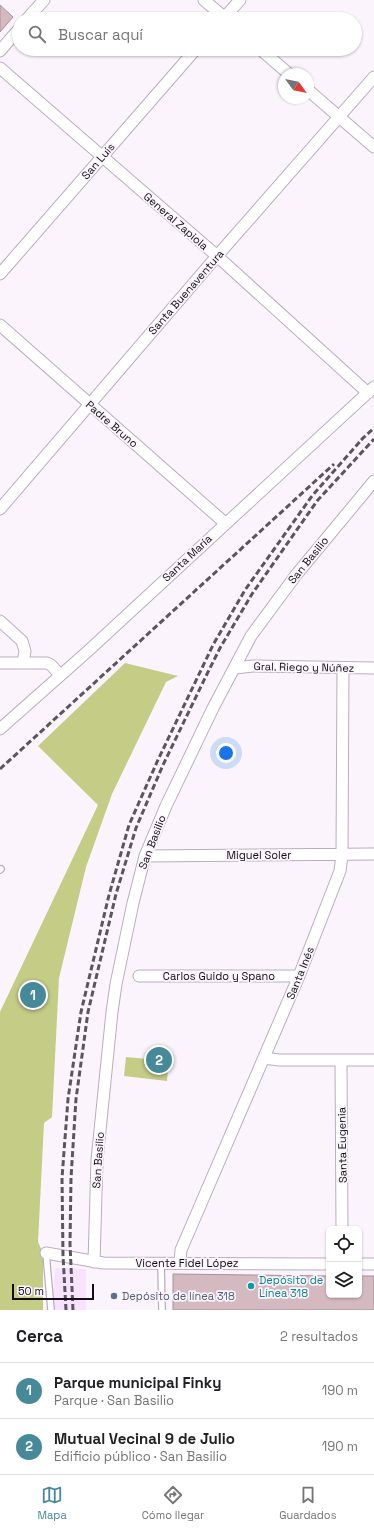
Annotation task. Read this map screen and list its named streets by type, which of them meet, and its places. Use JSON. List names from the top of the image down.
{
  "streets": {
    "street": [
      "San Luis",
      "General Zapiola",
      "Santa Buenaventura",
      "Padre Bruno",
      "Santa María",
      "San Basilio",
      "Gral. Riego y Núñez",
      "Miguel Soler",
      "Santa Inés",
      "Carlos Guido y Spano",
      "Santa Eugenia",
      "Vicente Fidel López"
    ]
  },
  "crossings": [
    ["San Luis", "General Zapiola"],
    ["General Zapiola", "Santa Buenaventura"],
    ["General Zapiola", "Santa María"],
    ["Santa Buenaventura", "Padre Bruno"],
    ["Padre Bruno", "Santa María"],
    ["San Basilio", "Gral. Riego y Núñez"],
    ["San Basilio", "Miguel Soler"],
    ["San Basilio", "Vicente Fidel López"],
    ["Gral. Riego y Núñez", "Santa Inés"],
    ["Miguel Soler", "Santa Inés"],
    ["Santa Inés", "Carlos Guido y Spano"],
    ["Santa Inés", "Vicente Fidel López"]
  ],
  "places": ["Depósito de Línea 318", "Depósito de línea 318"],
  "scale_bar": "50 m",
  "north": "bottom right",
  "page": {
    "search": "Buscar aquí",
    "pins": ["1", "2"],
    "scale": "50 m",
    "heading": ["Cerca", "2 resultados"],
    "list": [
      {
        "mark": "1",
        "name": "Parque municipal Finky",
        "note": "Parque · San Basilio",
        "value": "190 m"
      },
      {
        "mark": "2",
        "name": "Mutual Vecinal 9 de Julio",
        "note": "Edificio público · San Basilio",
        "value": "190 m"
      }
    ],
    "nav": ["Mapa", "Cómo llegar", "Guardados"]
  }
}
